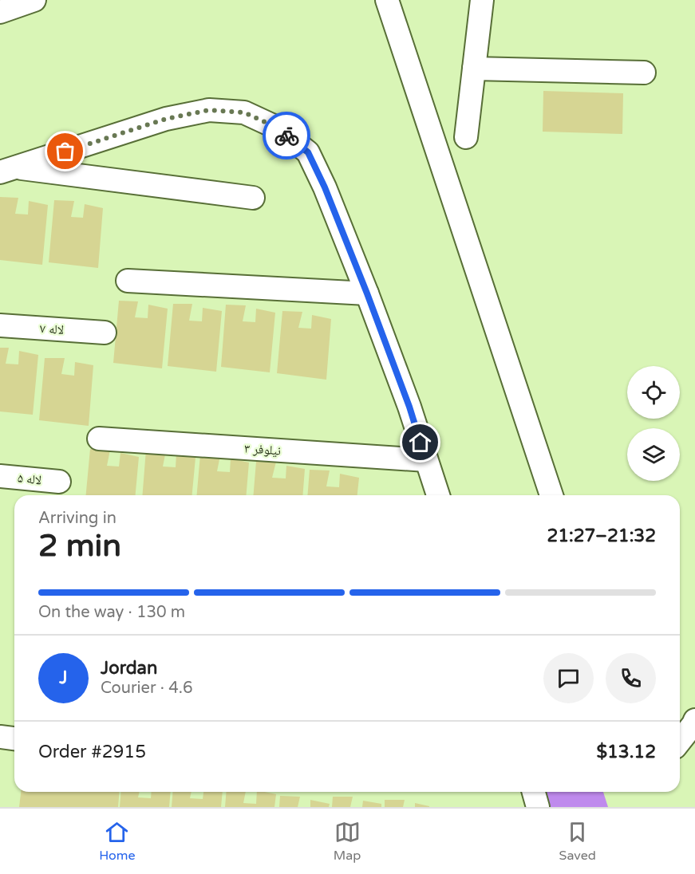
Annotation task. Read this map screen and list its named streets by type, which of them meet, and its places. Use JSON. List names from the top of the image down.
{
  "streets": {
    "street": ["لاله ٧", "نیلوفر ٣", "لاله ۵"]
  },
  "page": {
    "heading": ["2 min", "Arriving in", "21:27–21:32"],
    "panel": [
      "Jordan",
      "Courier · 4.6",
      "Order #2915",
      "$13.12"
    ],
    "bar": "On the way · 130 m",
    "round": "J",
    "tabs": ["Home", "Map", "Saved"]
  }
}
